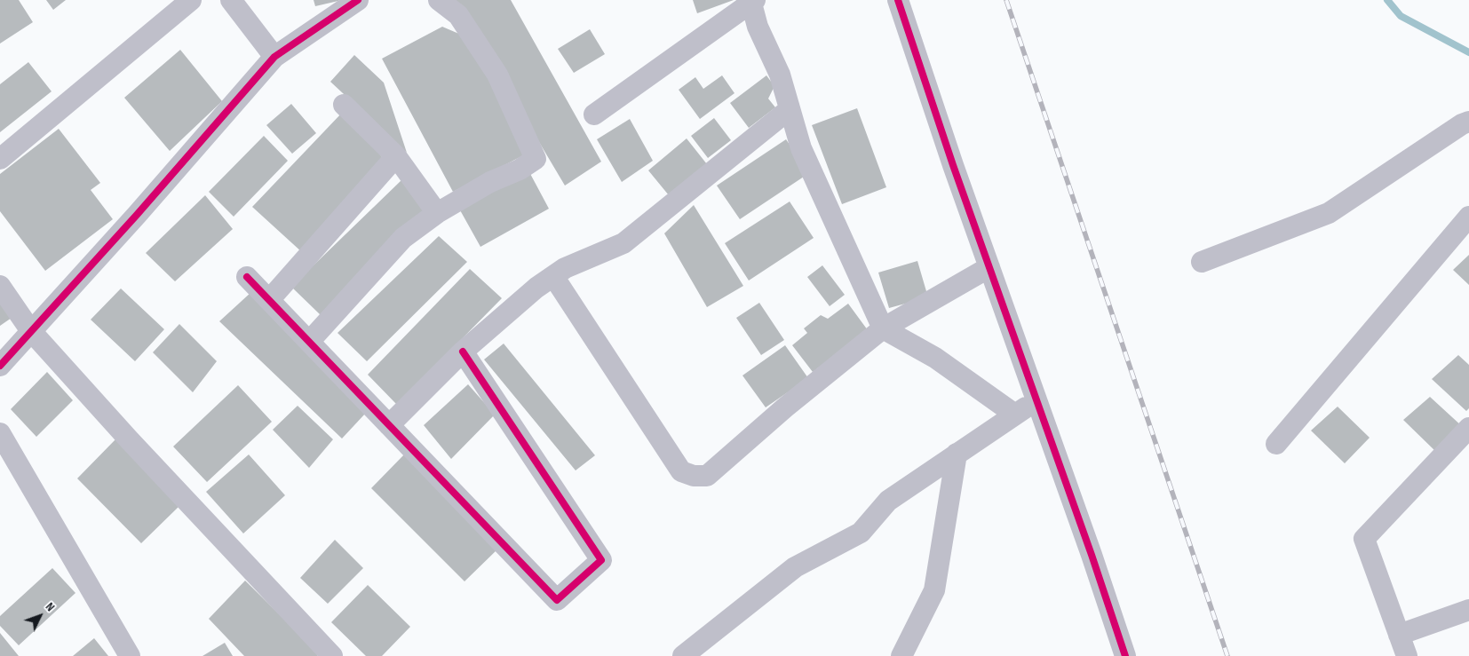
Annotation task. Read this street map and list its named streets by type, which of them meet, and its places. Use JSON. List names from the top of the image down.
{
  "north": "top right"
}
